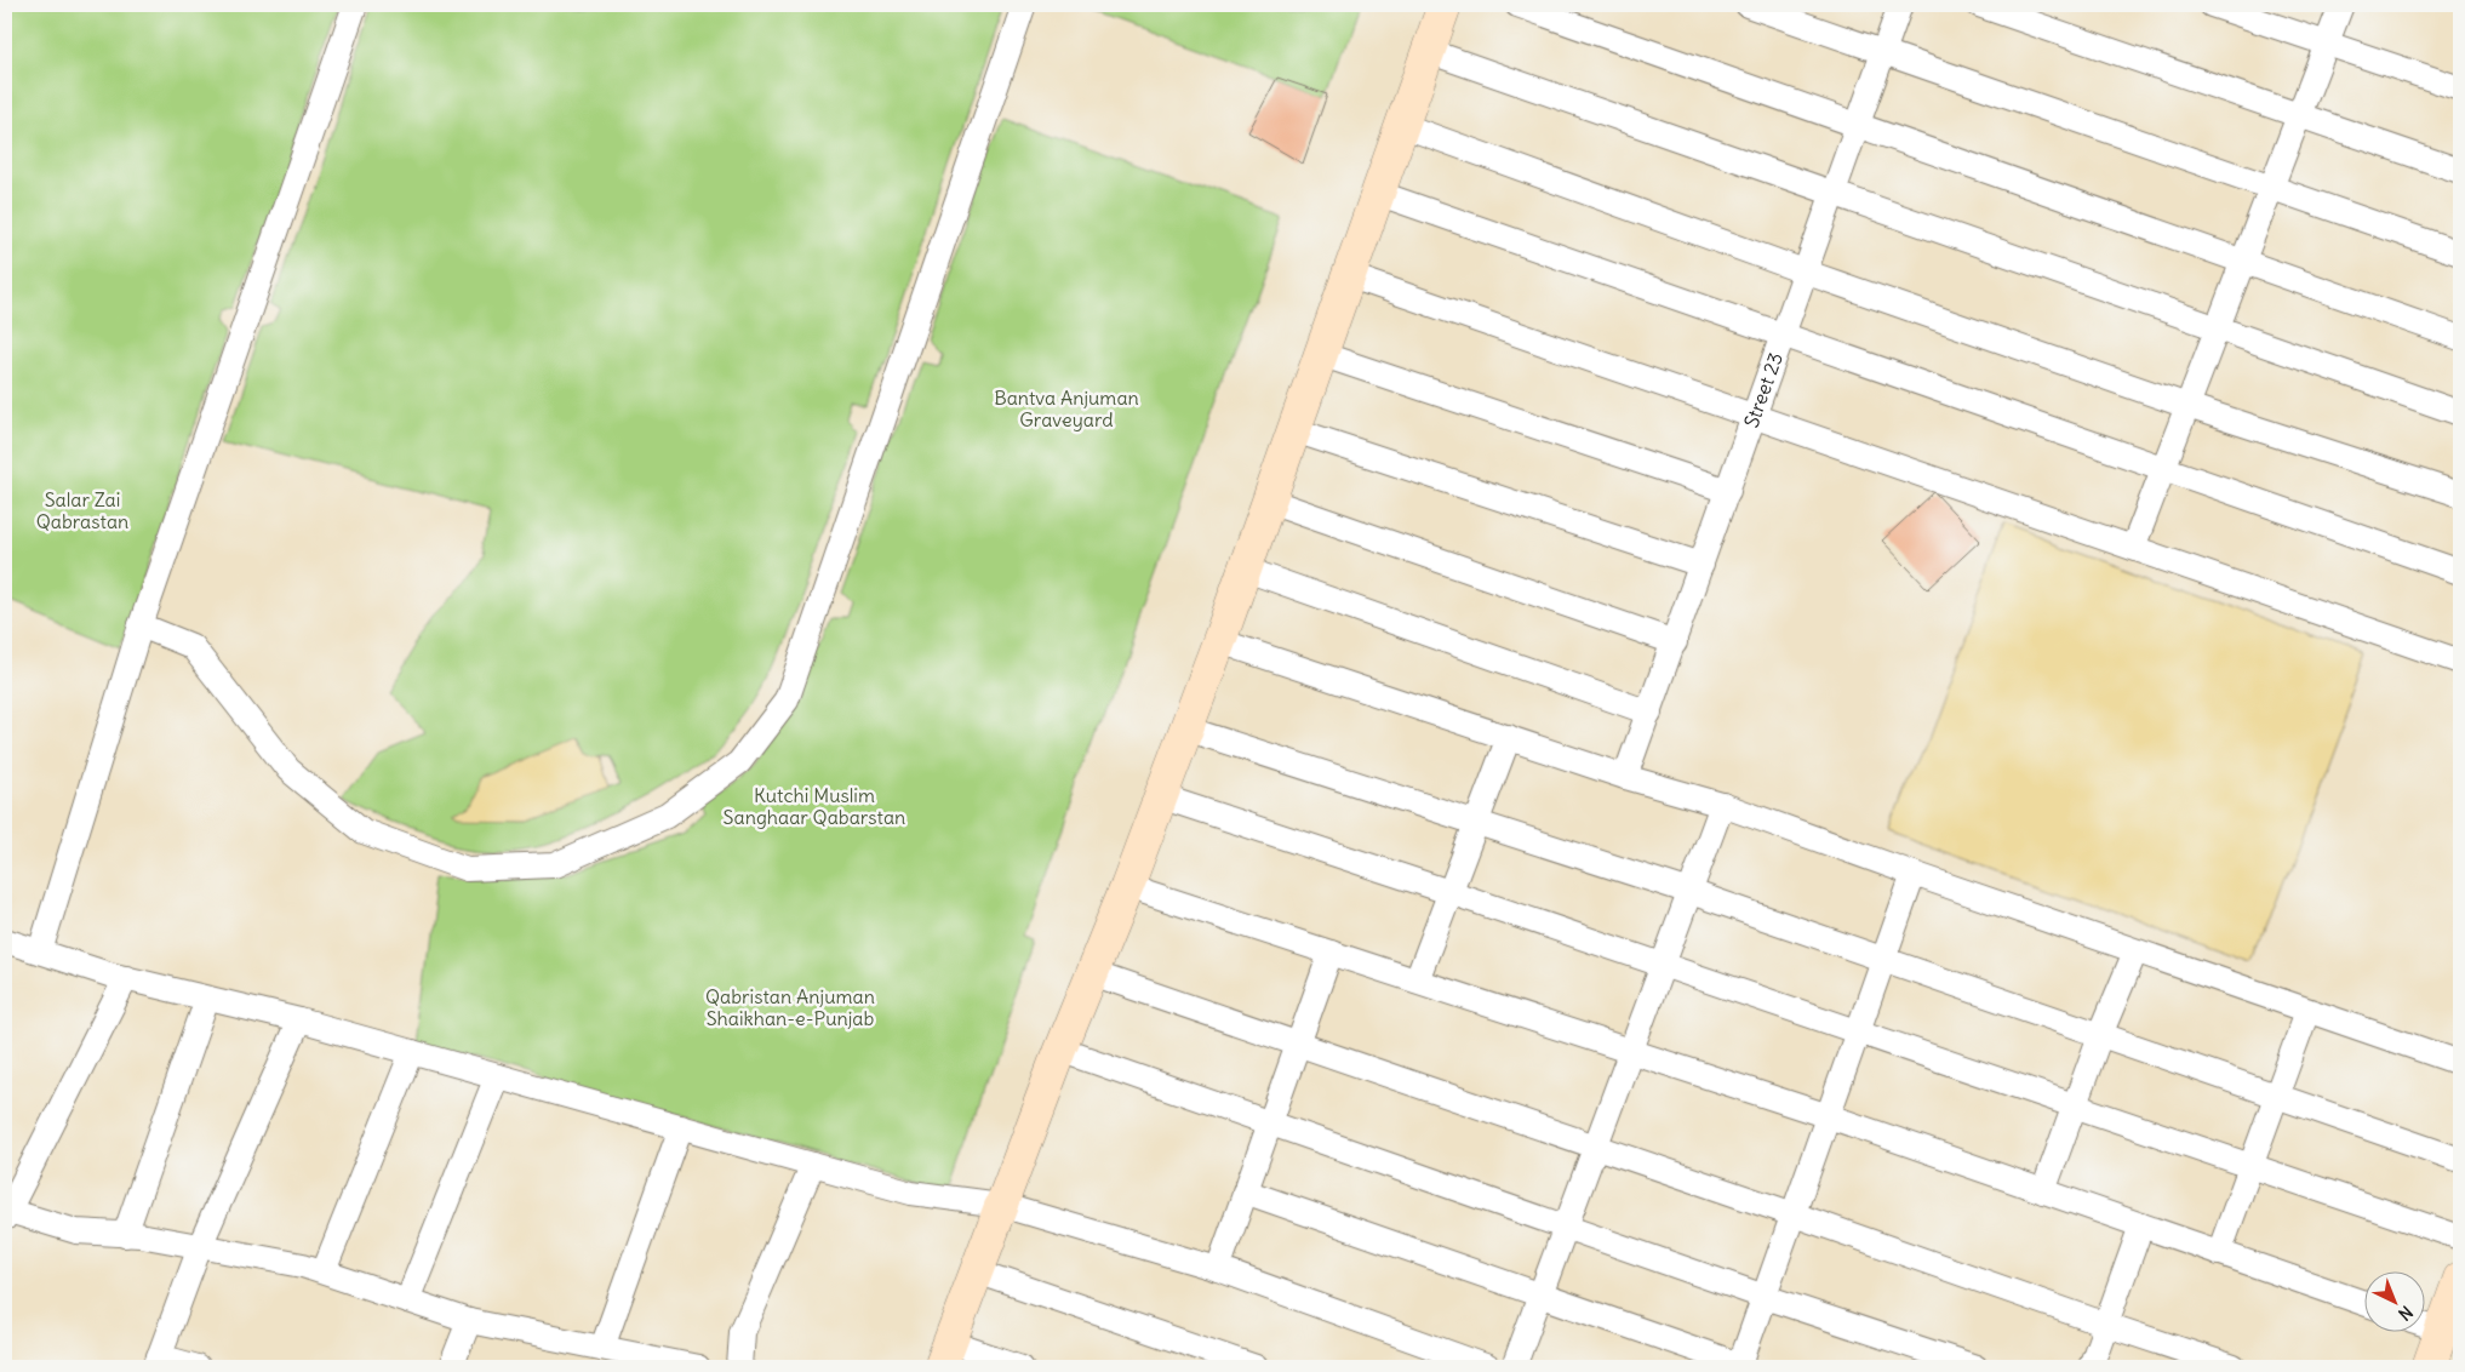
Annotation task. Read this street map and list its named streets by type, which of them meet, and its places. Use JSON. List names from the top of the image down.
{
  "streets": {
    "street": ["Street 23"]
  },
  "parks": [
    "Bantva Anjuman Graveyard",
    "Salar Zai Qabrastan",
    "Kutchi Muslim Sanghaar Qabarstan",
    "Qabristan Anjuman Shaikhan-e-Punjab"
  ],
  "north": "bottom right"
}
